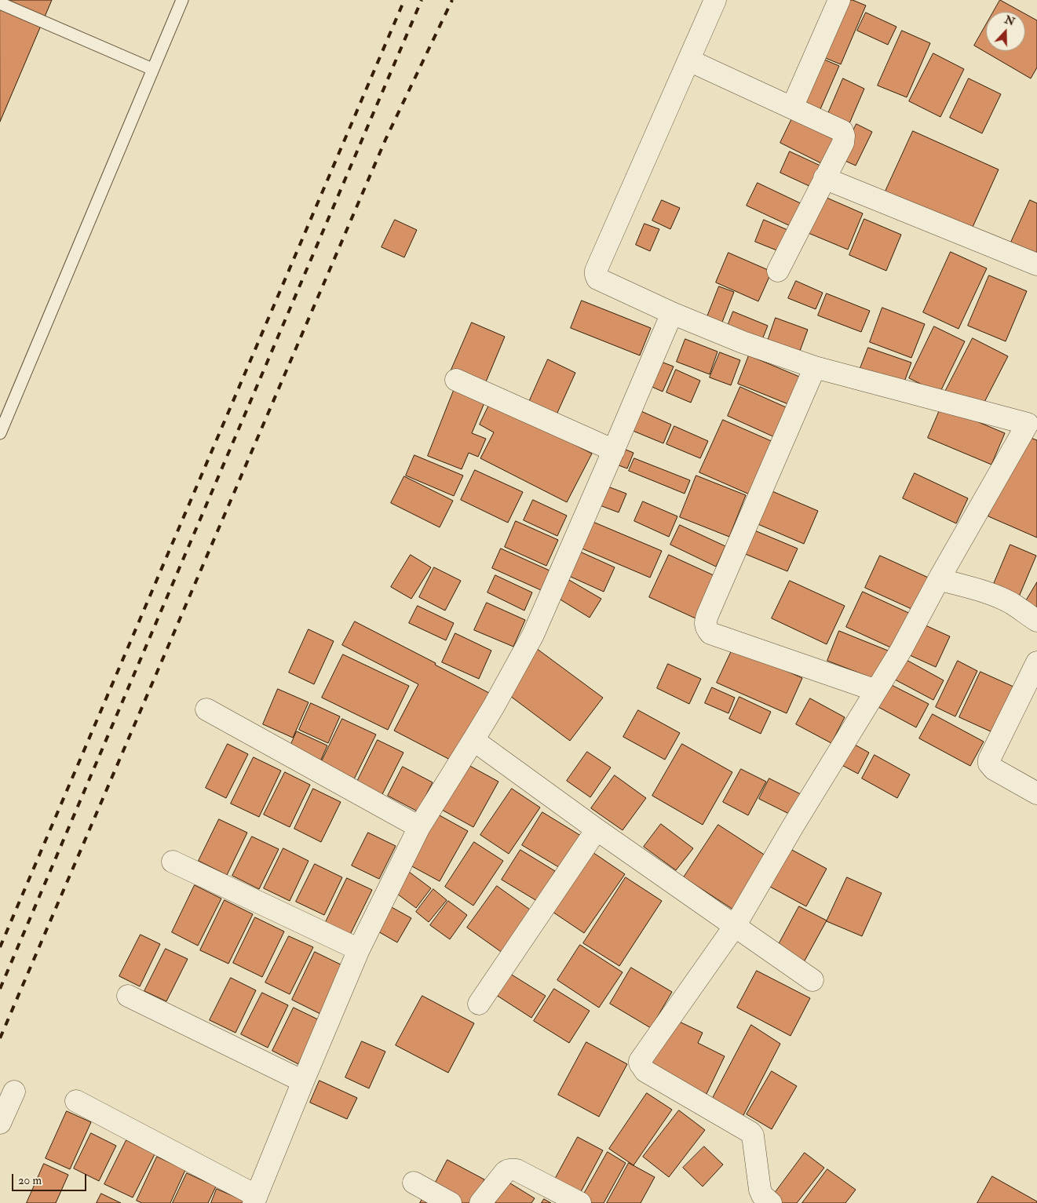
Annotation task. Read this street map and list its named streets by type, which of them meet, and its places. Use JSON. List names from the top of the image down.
{
  "scale_bar": "20 m",
  "north": "top"
}
